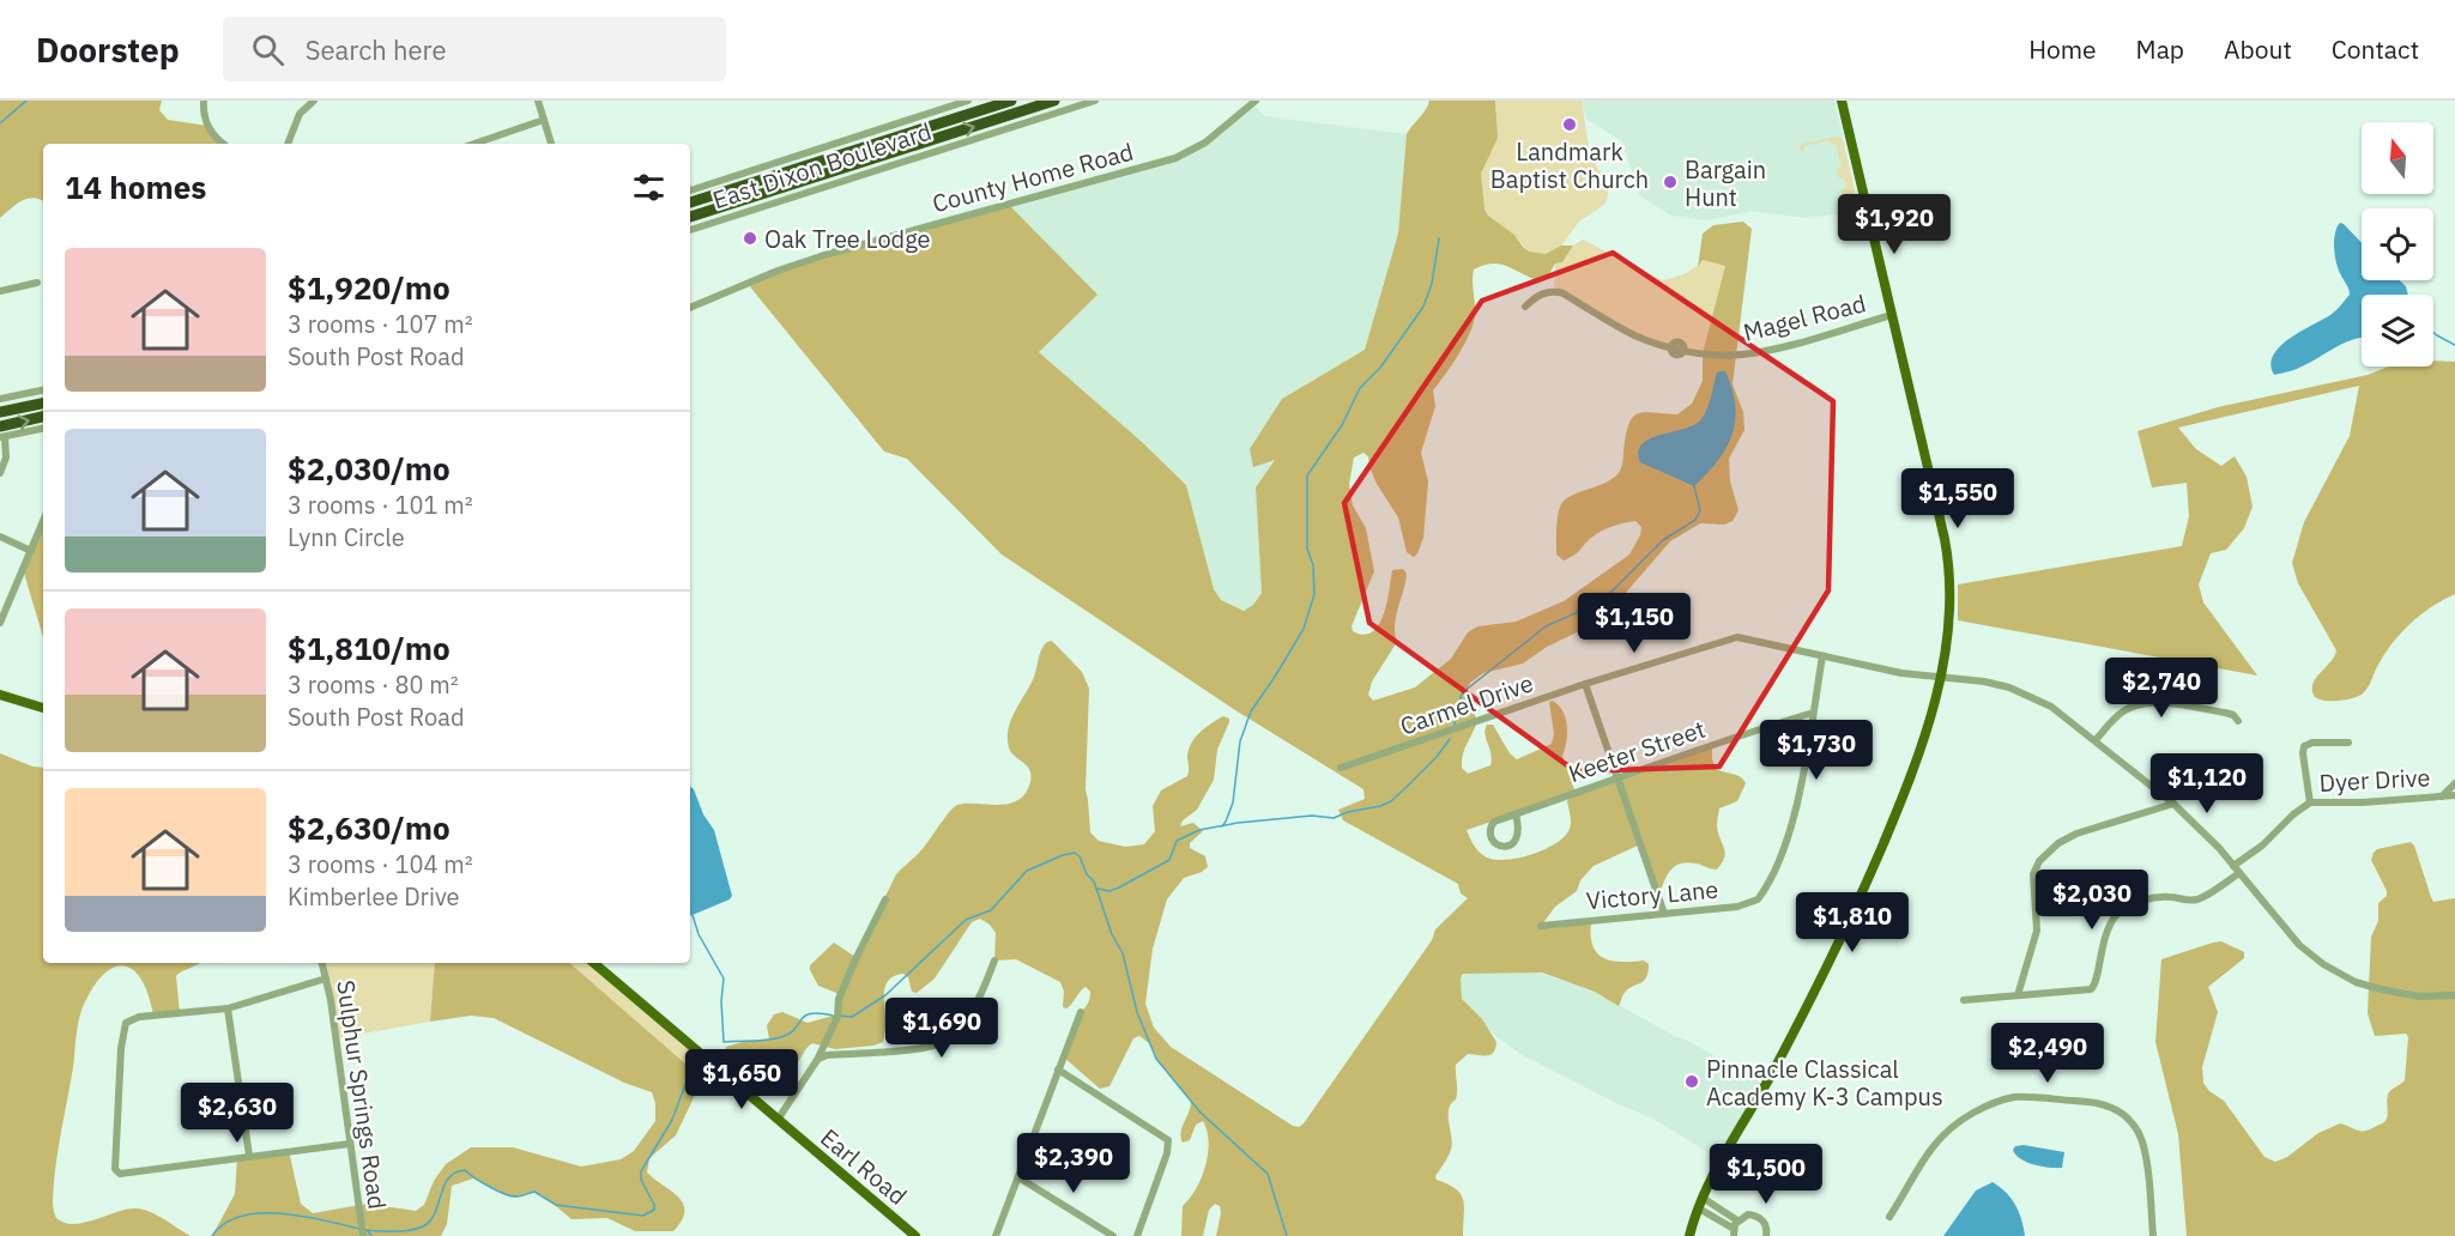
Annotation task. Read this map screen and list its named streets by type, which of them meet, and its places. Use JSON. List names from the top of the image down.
{
  "streets": {
    "highway": ["East Dixon Boulevard"],
    "main road": ["Earl Road"],
    "street": [
      "County Home Road",
      "Magel Road",
      "Carmel Drive",
      "Keeter Street",
      "Dyer Drive",
      "Victory Lane",
      "Sulphur Springs Road"
    ]
  },
  "crossings": [
    ["Carmel Drive", "Dyer Drive"],
    ["Keeter Street", "Victory Lane"]
  ],
  "places": [
    "Landmark Baptist Church",
    "Bargain Hunt",
    "Oak Tree Lodge",
    "Pinnacle Classical Academy K-3 Campus"
  ],
  "north": "top",
  "page": {
    "header": "Doorstep",
    "search": "Search here",
    "nav": [
      "Home",
      "Map",
      "About",
      "Contact"
    ],
    "heading": "14 homes",
    "price": [
      "$1,920",
      "$1,550",
      "$1,150",
      "$2,740",
      "$1,730",
      "$1,120",
      "$2,030",
      "$1,810",
      "$1,690",
      "$2,490",
      "$1,650",
      "$2,630",
      "$2,390",
      "$1,500"
    ],
    "list": [
      {
        "name": "$1,920/mo",
        "note": "3 rooms · 107 m² · South Post Road"
      },
      {
        "name": "$2,030/mo",
        "note": "3 rooms · 101 m² · Lynn Circle"
      },
      {
        "name": "$1,810/mo",
        "note": "3 rooms · 80 m² · South Post Road"
      },
      {
        "name": "$2,630/mo",
        "note": "3 rooms · 104 m² · Kimberlee Drive"
      }
    ]
  }
}
